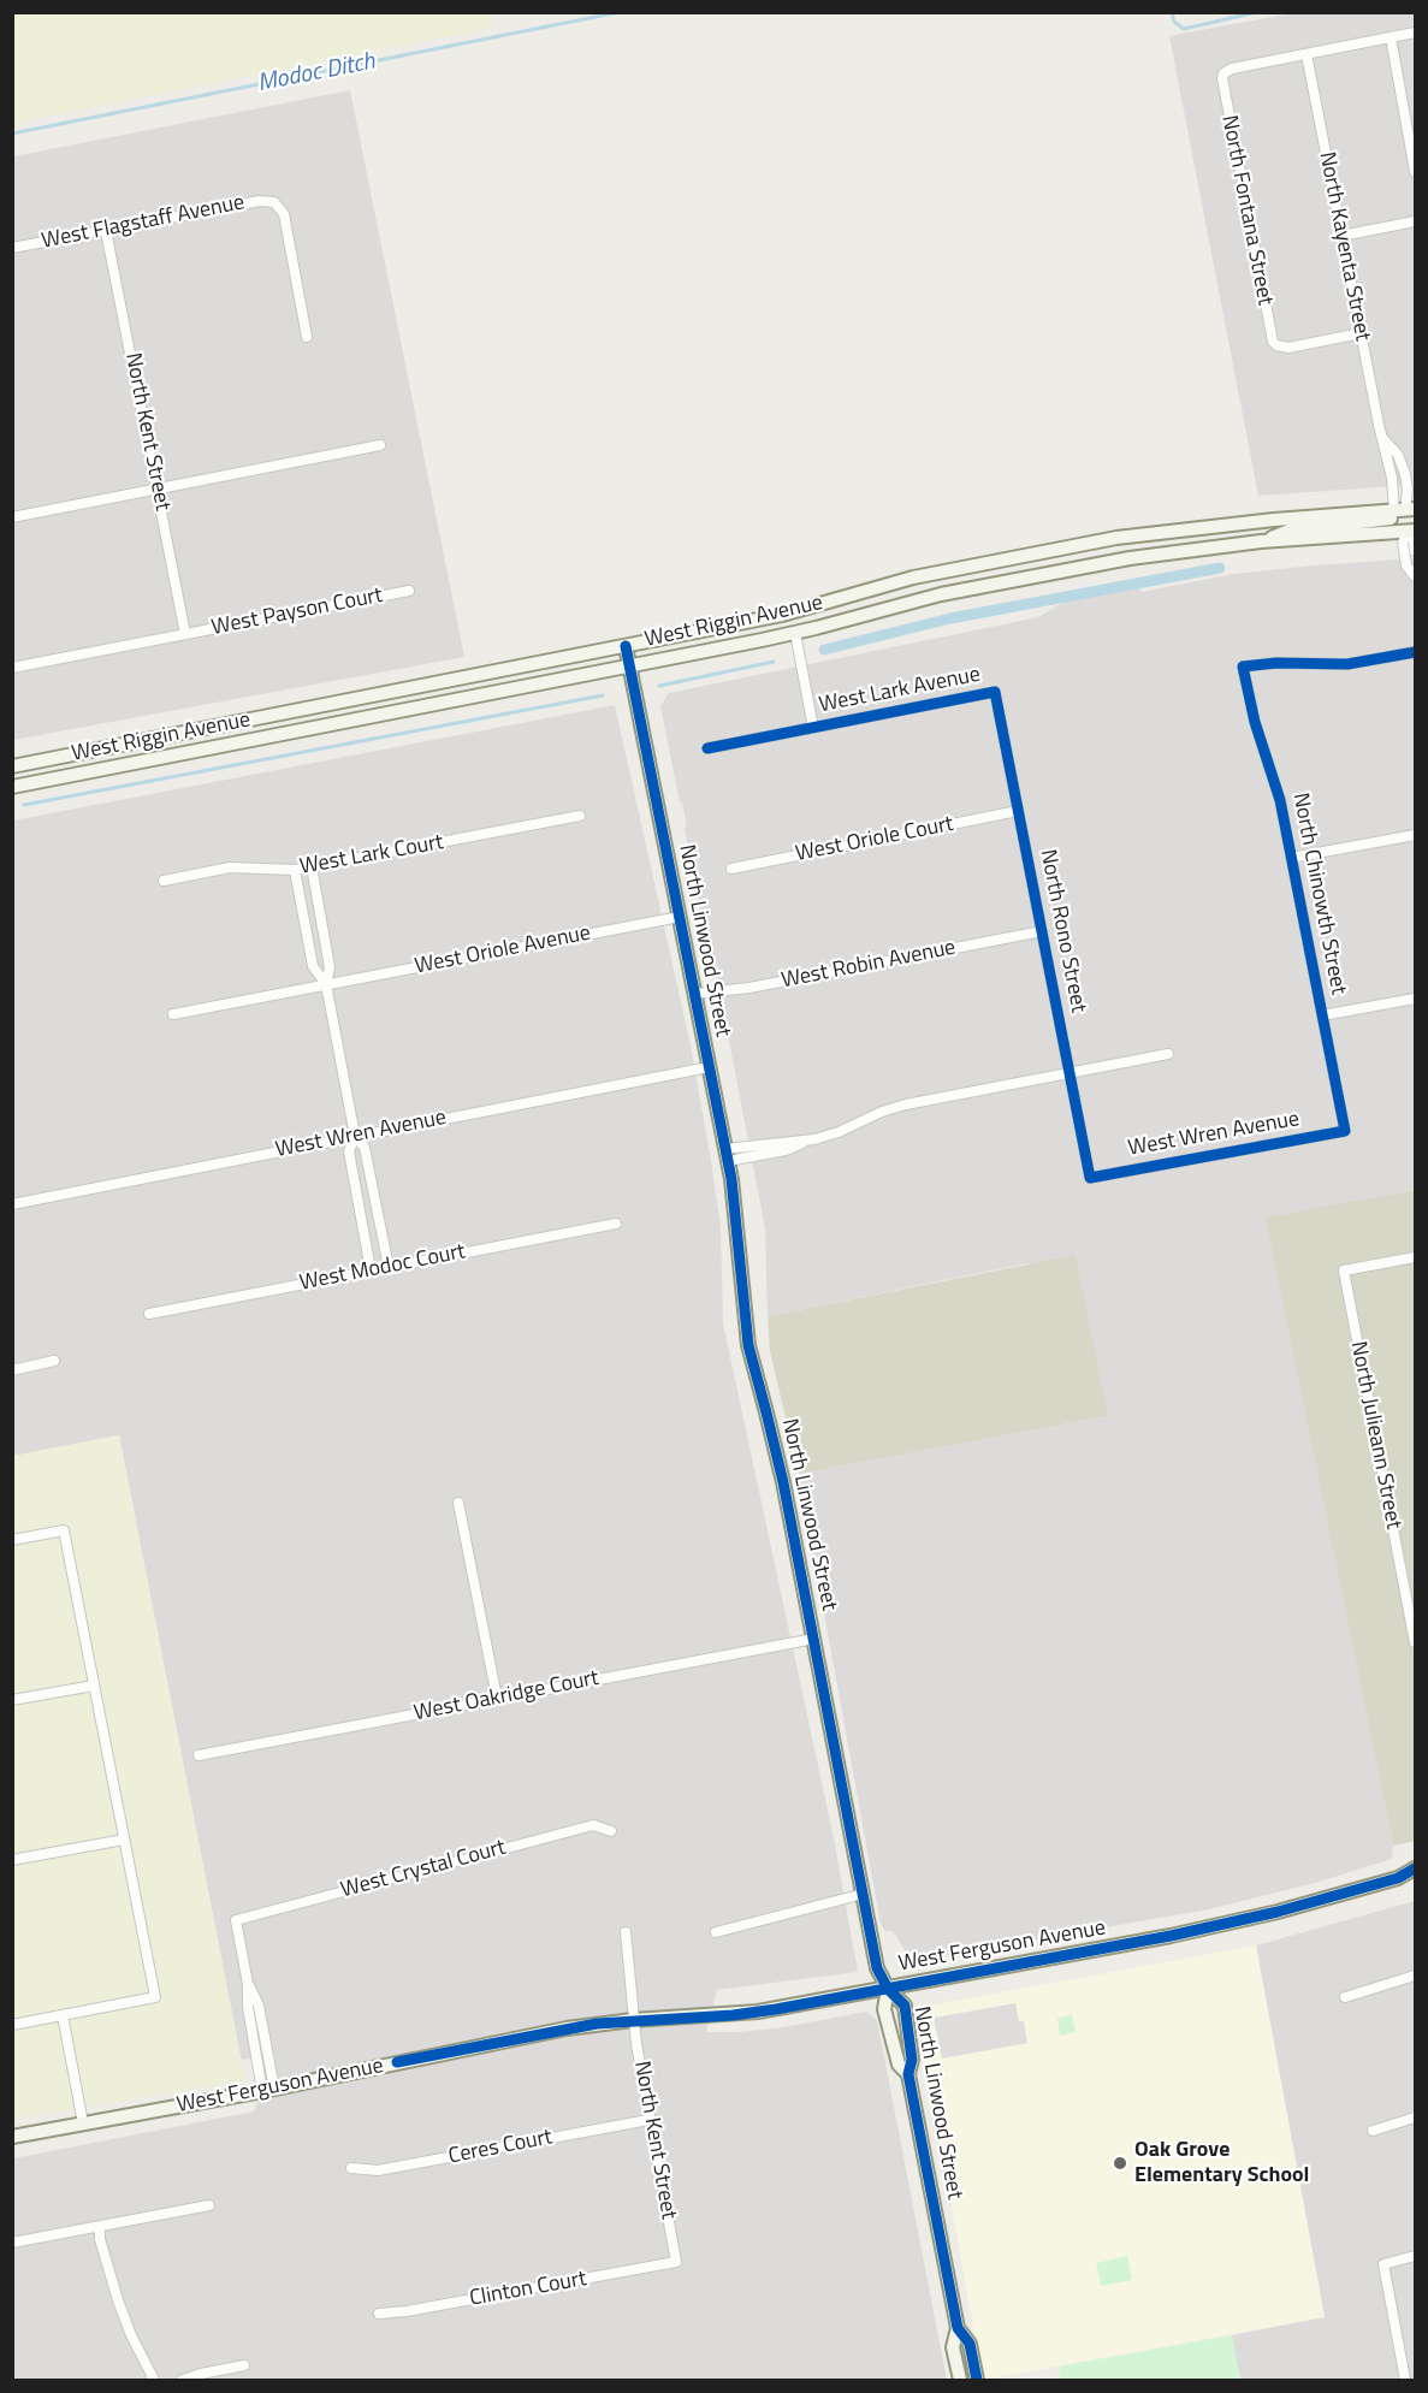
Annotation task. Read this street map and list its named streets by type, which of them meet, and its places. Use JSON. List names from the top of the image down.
{
  "streets": {
    "street": [
      "North Fontana Street",
      "West Flagstaff Avenue",
      "North Kayenta Street",
      "North Kent Street",
      "West Payson Court",
      "West Riggin Avenue",
      "West Lark Avenue",
      "West Oriole Court",
      "West Lark Court",
      "North Chinowth Street",
      "North Rono Street",
      "North Linwood Street",
      "West Oriole Avenue",
      "West Robin Avenue",
      "West Wren Avenue",
      "West Modoc Court",
      "North Julieann Street",
      "West Oakridge Court",
      "West Crystal Court",
      "West Ferguson Avenue",
      "Ceres Court",
      "Clinton Court"
    ]
  },
  "crossings": [
    ["North Fontana Street", "North Kayenta Street"],
    ["West Flagstaff Avenue", "North Kent Street"],
    ["North Kayenta Street", "West Riggin Avenue"],
    ["North Kent Street", "West Payson Court"],
    ["North Kent Street", "West Ferguson Avenue"],
    ["North Kent Street", "Ceres Court"],
    ["North Kent Street", "Clinton Court"],
    ["West Riggin Avenue", "North Linwood Street"],
    ["West Lark Avenue", "North Rono Street"],
    ["West Oriole Court", "North Rono Street"],
    ["North Chinowth Street", "West Wren Avenue"],
    ["North Rono Street", "West Robin Avenue"],
    ["North Rono Street", "West Wren Avenue"],
    ["North Linwood Street", "West Oriole Avenue"],
    ["North Linwood Street", "West Robin Avenue"],
    ["North Linwood Street", "West Wren Avenue"],
    ["North Linwood Street", "West Oakridge Court"],
    ["North Linwood Street", "West Ferguson Avenue"],
    ["West Crystal Court", "West Ferguson Avenue"]
  ],
  "water": ["Modoc Ditch"],
  "places": ["Oak Grove Elementary School"]
}
